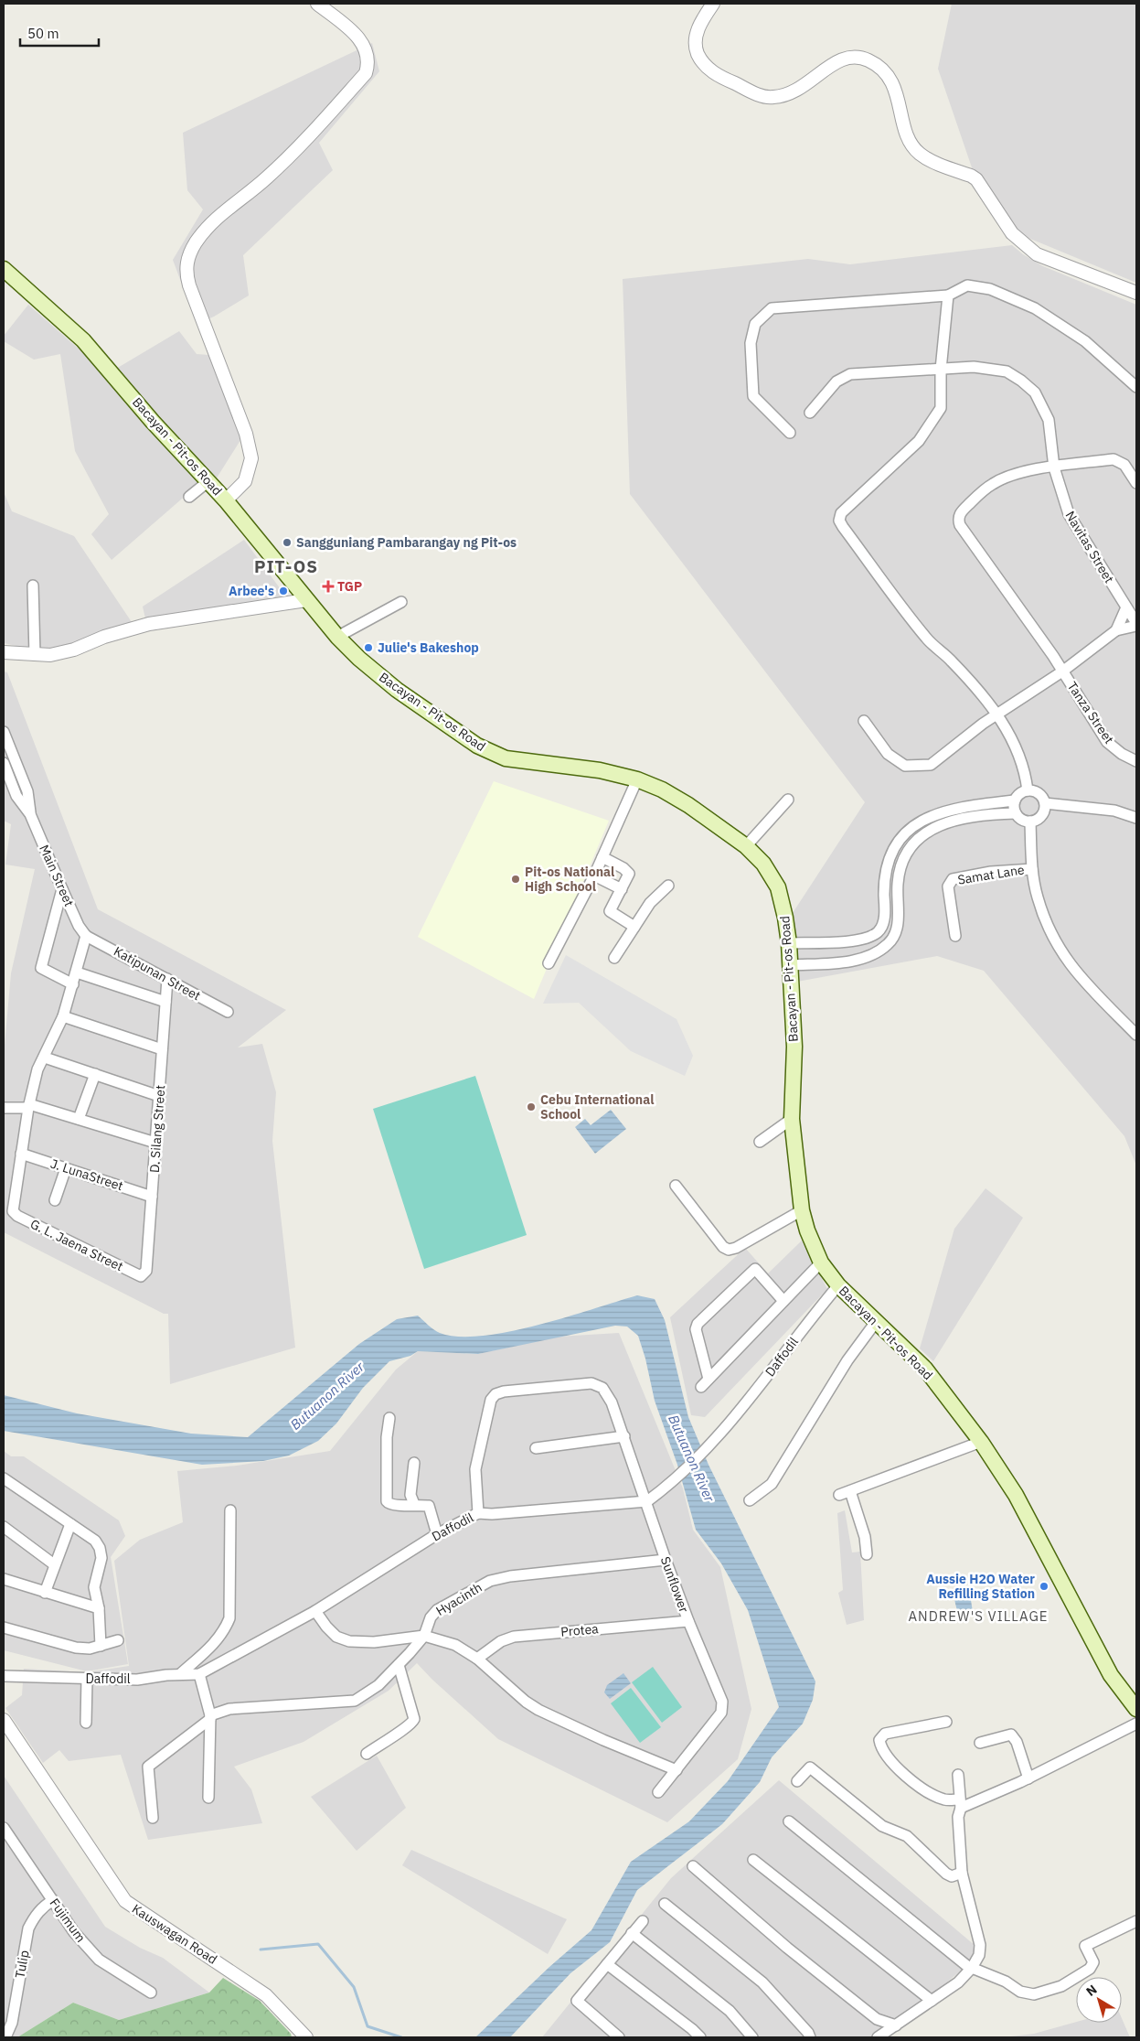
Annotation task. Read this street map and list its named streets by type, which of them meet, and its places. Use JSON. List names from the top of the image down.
{
  "streets": {
    "main road": ["Bacayan - Pit-os Road"],
    "street": [
      "Navitas Street",
      "Tanza Street",
      "Samat Lane",
      "Main Street",
      "Katipunan Street",
      "D. Silang Street",
      "J. LunaStreet",
      "G. L. Jaena Street",
      "Daffodil",
      "Sunflower",
      "Hyacinth",
      "Protea",
      "Fujimum",
      "Kauswagan Road",
      "Tulip"
    ]
  },
  "crossings": [
    ["Bacayan - Pit-os Road", "Daffodil"],
    ["Navitas Street", "Tanza Street"],
    ["Main Street", "Katipunan Street"],
    ["Katipunan Street", "D. Silang Street"],
    ["D. Silang Street", "J. LunaStreet"],
    ["D. Silang Street", "G. L. Jaena Street"],
    ["J. LunaStreet", "G. L. Jaena Street"],
    ["Daffodil", "Sunflower"],
    ["Sunflower", "Hyacinth"],
    ["Sunflower", "Protea"],
    ["Fujimum", "Tulip"]
  ],
  "districts": ["PIT-OS", "ANDREW'S VILLAGE"],
  "water": ["Butuanon River"],
  "places": {
    "other": [
      "Sangguniang Pambarangay ng Pit-os",
      "Arbee's",
      "Julie's Bakeshop",
      "Pit-os National High School",
      "Cebu International School",
      "Aussie H2O Water Refilling Station"
    ],
    "health": ["TGP"]
  },
  "scale_bar": "50 m",
  "north": "top left"
}
